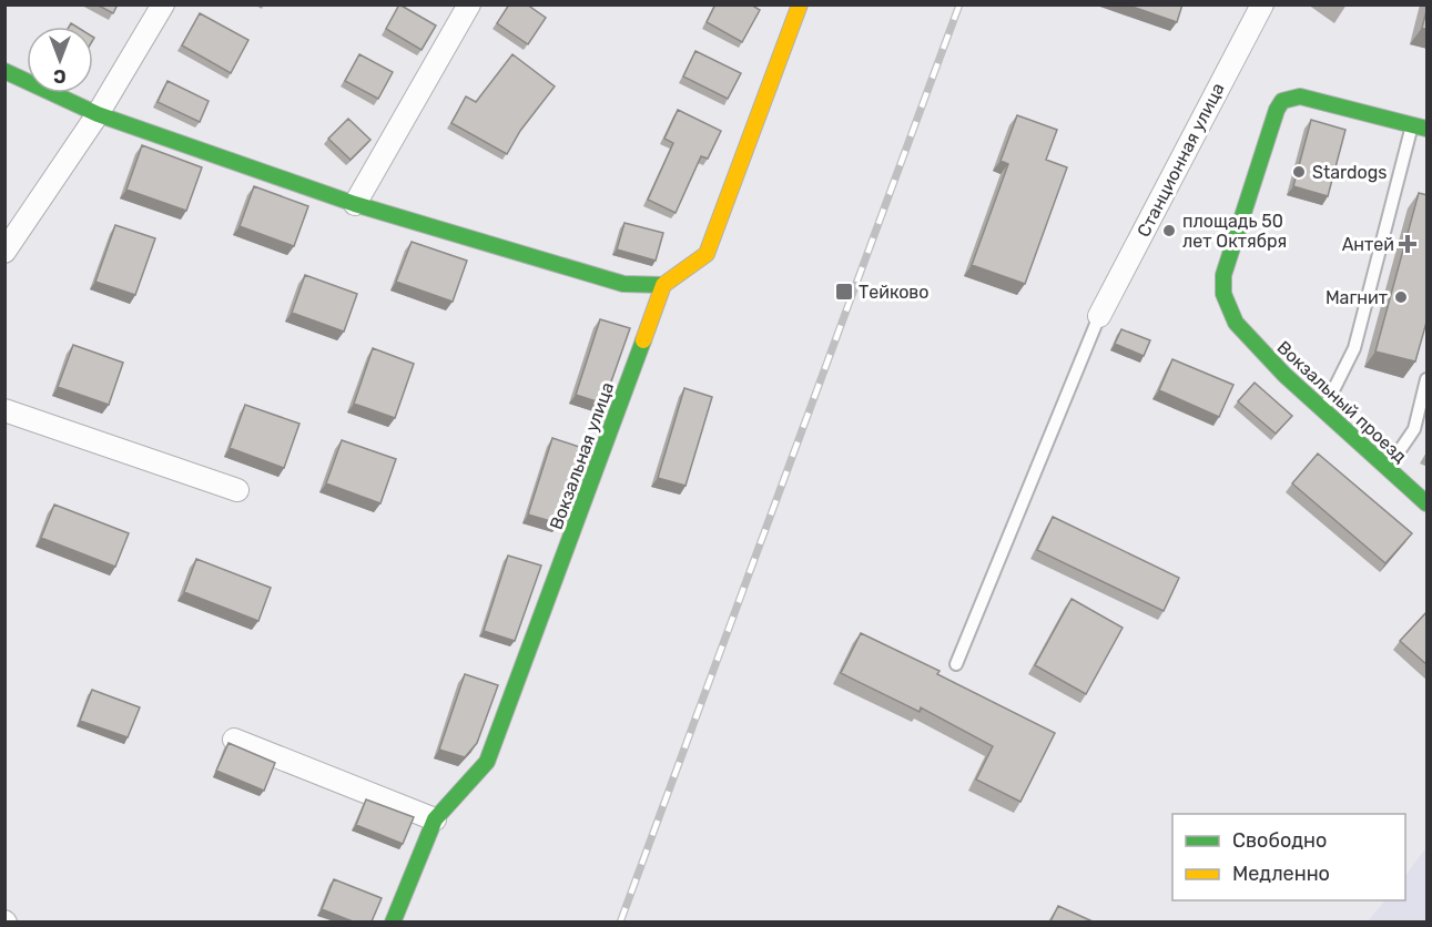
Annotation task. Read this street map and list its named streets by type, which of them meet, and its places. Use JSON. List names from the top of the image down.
{
  "streets": {
    "street": ["Станционная улица", "Вокзальный проезд", "Вокзальная улица"]
  },
  "places": {
    "other": ["Stardogs", "площадь 50 лет Октября", "Магнит"],
    "health": ["Антей"],
    "transit": ["Тейково"]
  },
  "legend": ["Свободно", "Медленно"],
  "north": "bottom"
}
